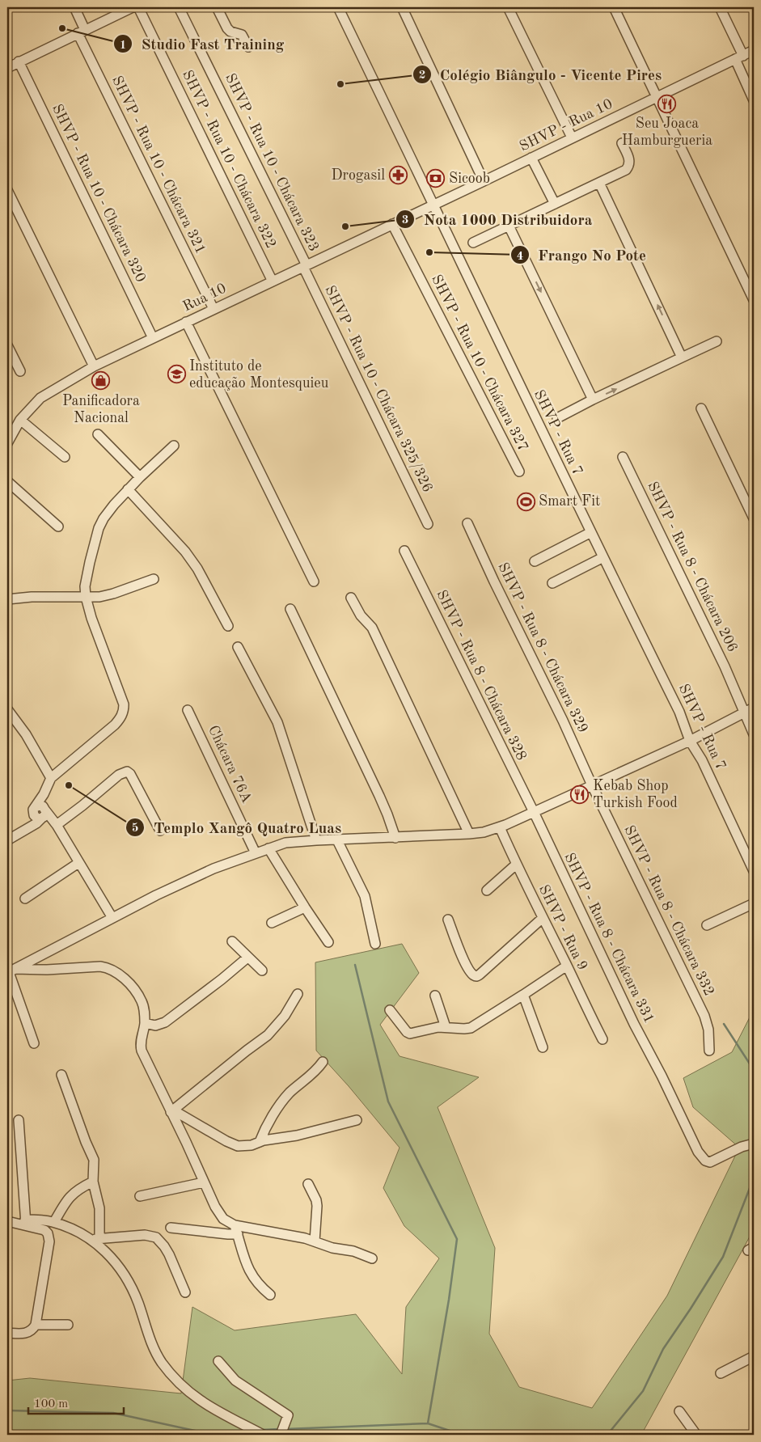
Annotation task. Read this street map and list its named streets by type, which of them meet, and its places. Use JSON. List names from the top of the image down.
{
  "streets": {
    "street": [
      "SHVP - Rua 10",
      "SHVP - Rua 10 - Chácara 322",
      "SHVP - Rua 10 - Chácara 323",
      "SHVP - Rua 10 - Chácara 321",
      "SHVP - Rua 10 - Chácara 320",
      "Rua 10",
      "SHVP - Rua 10 - Chácara 327",
      "SHVP - Rua 10 - Chácara 325/326",
      "SHVP - Rua 7",
      "SHVP - Rua 8 - Chácara 206",
      "SHVP - Rua 8 - Chácara 329",
      "SHVP - Rua 8 - Chácara 328",
      "Chácara 76A",
      "SHVP - Rua 8 - Chácara 332",
      "SHVP - Rua 9",
      "SHVP - Rua 8 - Chácara 331"
    ]
  },
  "crossings": [
    ["SHVP - Rua 10", "Rua 10"],
    ["SHVP - Rua 10", "SHVP - Rua 7"],
    ["SHVP - Rua 10 - Chácara 322", "Rua 10"],
    ["SHVP - Rua 10 - Chácara 323", "Rua 10"],
    ["SHVP - Rua 10 - Chácara 323", "SHVP - Rua 10 - Chácara 325/326"],
    ["SHVP - Rua 10 - Chácara 321", "Rua 10"],
    ["SHVP - Rua 10 - Chácara 320", "Rua 10"],
    ["Rua 10", "SHVP - Rua 10 - Chácara 327"],
    ["Rua 10", "SHVP - Rua 10 - Chácara 325/326"],
    ["Rua 10", "SHVP - Rua 7"],
    ["SHVP - Rua 8 - Chácara 329", "SHVP - Rua 8 - Chácara 332"],
    ["SHVP - Rua 8 - Chácara 328", "SHVP - Rua 8 - Chácara 331"]
  ],
  "places": {
    "other": [
      "Studio Fast Training",
      "Colégio Biângulo - Vicente Pires",
      "Nota 1000 Distribuidora",
      "Frango No Pote",
      "Templo Xangô Quatro Luas"
    ],
    "restaurant": ["Seu Joaca Hamburgueria", "Kebab Shop Turkish Food"],
    "pharmacy": ["Drogasil"],
    "bank": ["Sicoob"],
    "school or university": ["Instituto de educação Montesquieu"],
    "shop": ["Panificadora Nacional"],
    "sports": ["Smart Fit"]
  },
  "scale_bar": "100 m"
}
